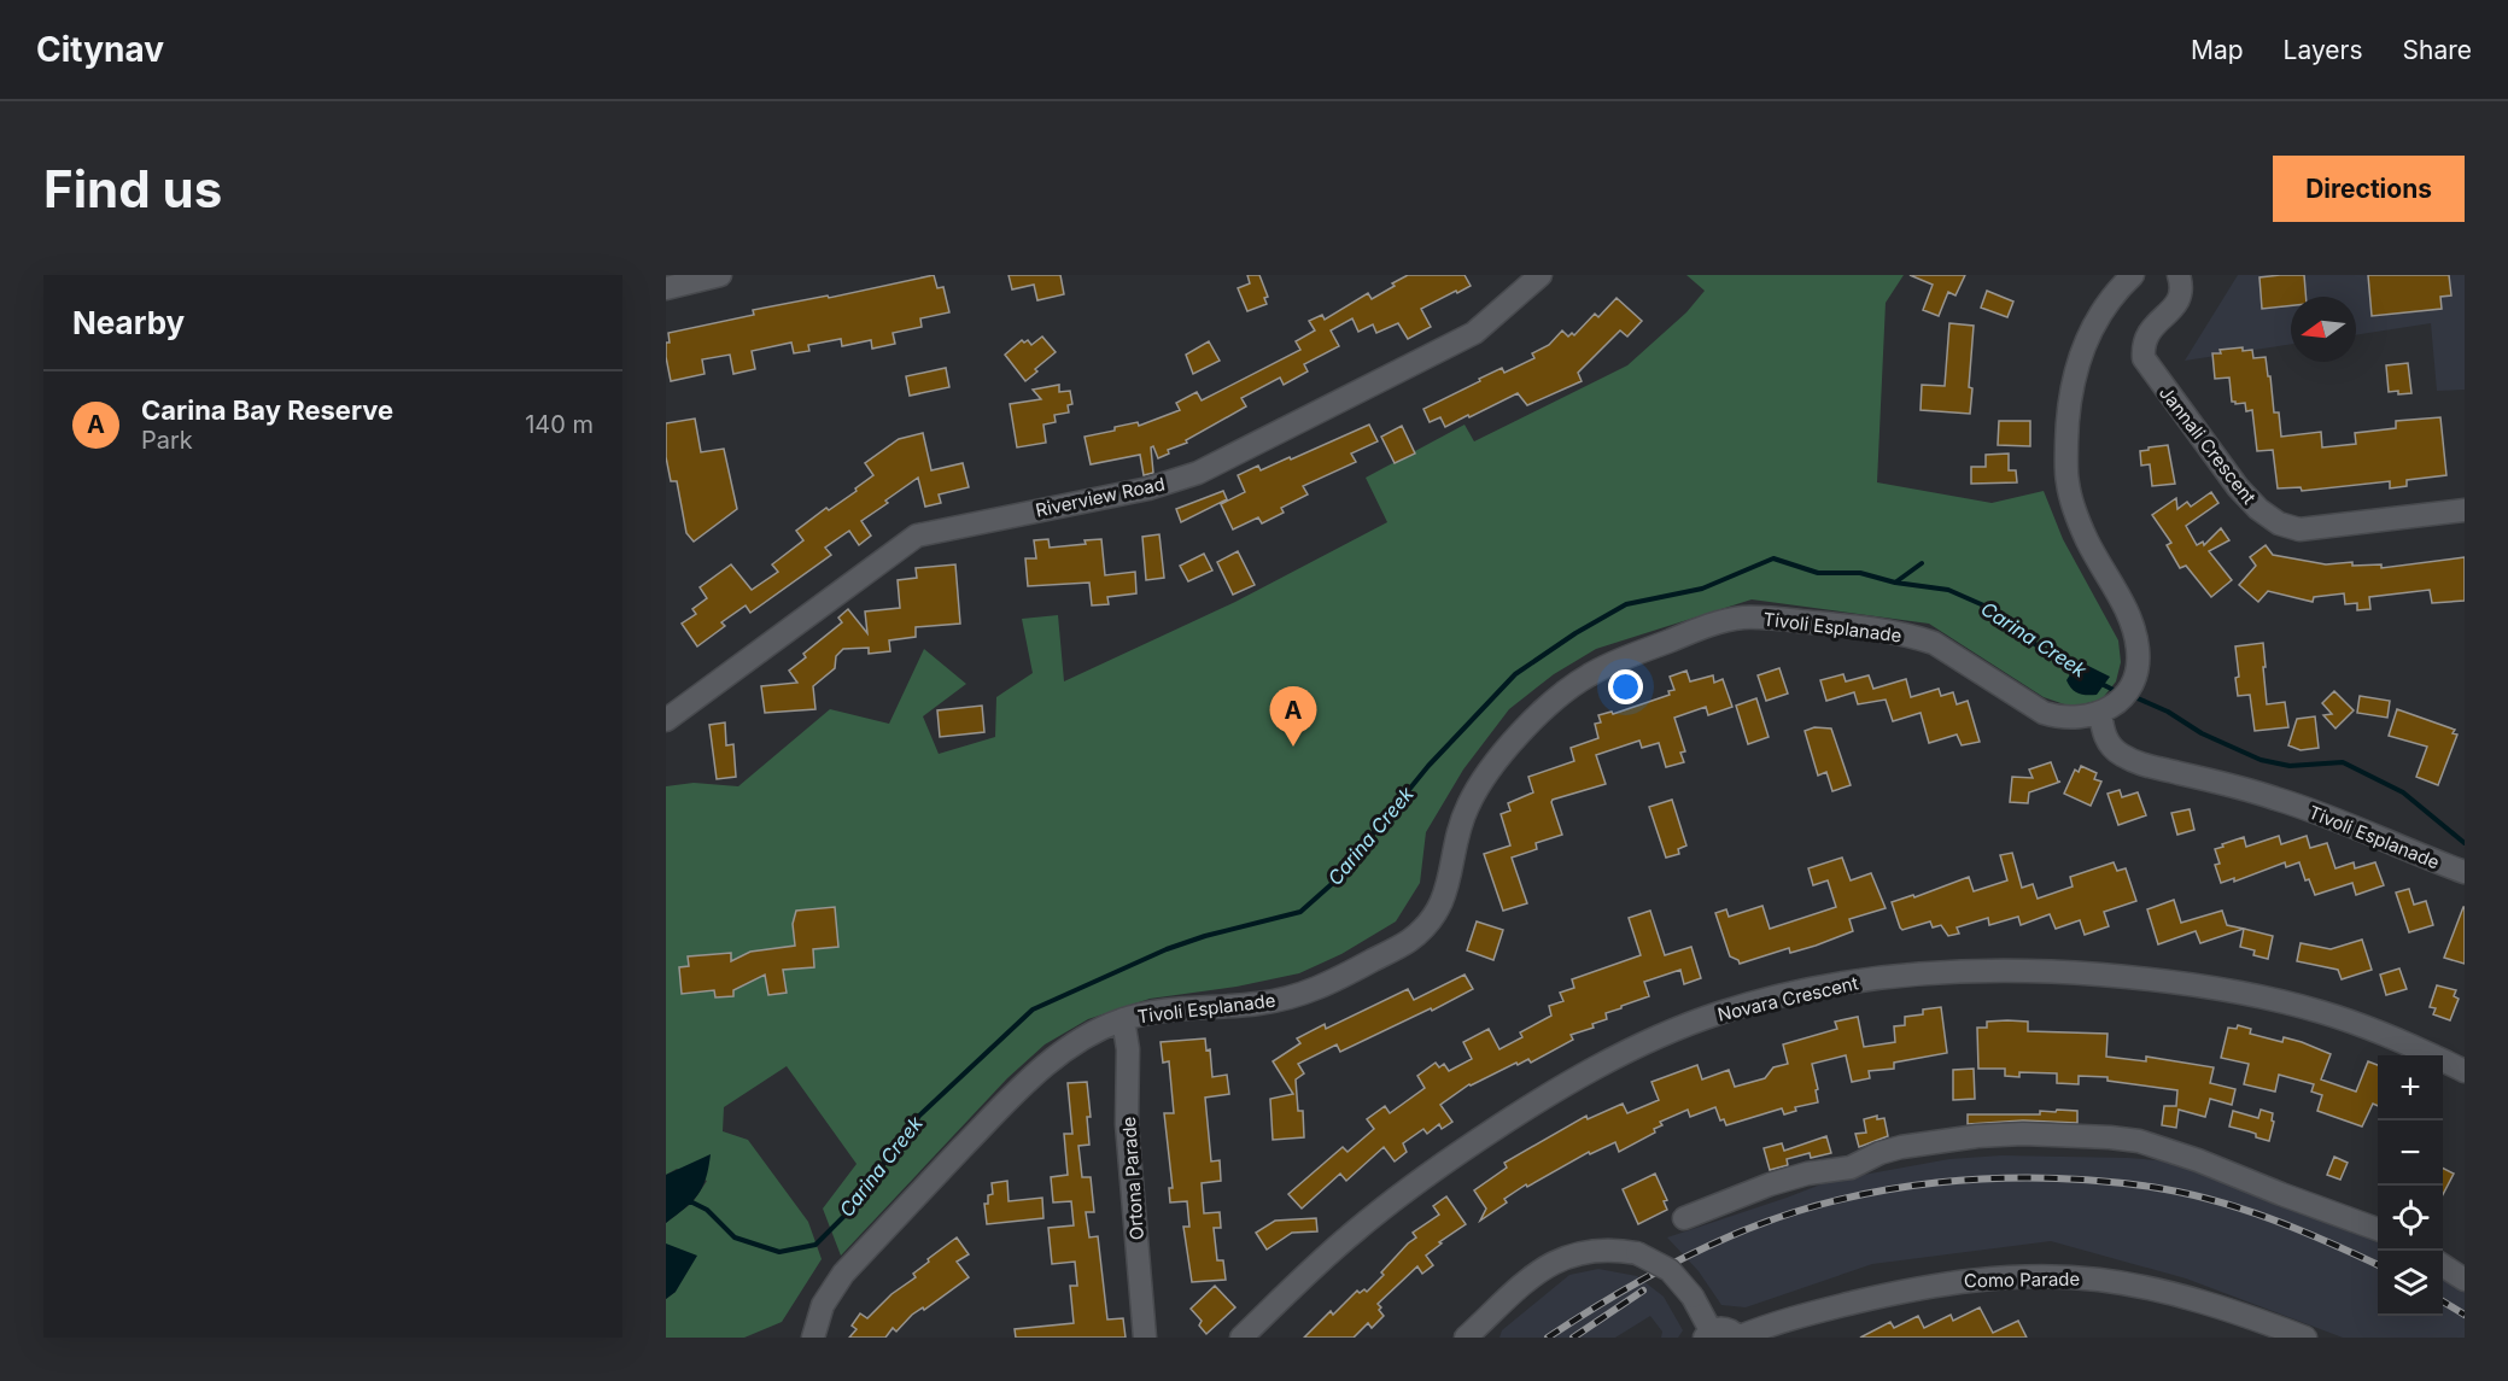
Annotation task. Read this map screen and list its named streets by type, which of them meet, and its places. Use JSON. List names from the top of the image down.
{
  "streets": {
    "street": [
      "Jannali Crescent",
      "Riverview Road",
      "Tivoli Esplanade",
      "Novara Crescent",
      "Ortona Parade",
      "Como Parade"
    ]
  },
  "crossings": [
    ["Tivoli Esplanade", "Ortona Parade"]
  ],
  "water": ["Carina Creek"],
  "north": "left",
  "page": {
    "header": "Citynav",
    "nav": ["Map", "Layers", "Share"],
    "buttons": "Directions",
    "title": "Find us",
    "heading": "Nearby",
    "list": [
      {
        "mark": "A",
        "name": "Carina Bay Reserve",
        "note": "Park",
        "value": "140 m"
      }
    ],
    "pins": "A",
    "map_buttons": ["+", "−"]
  }
}
